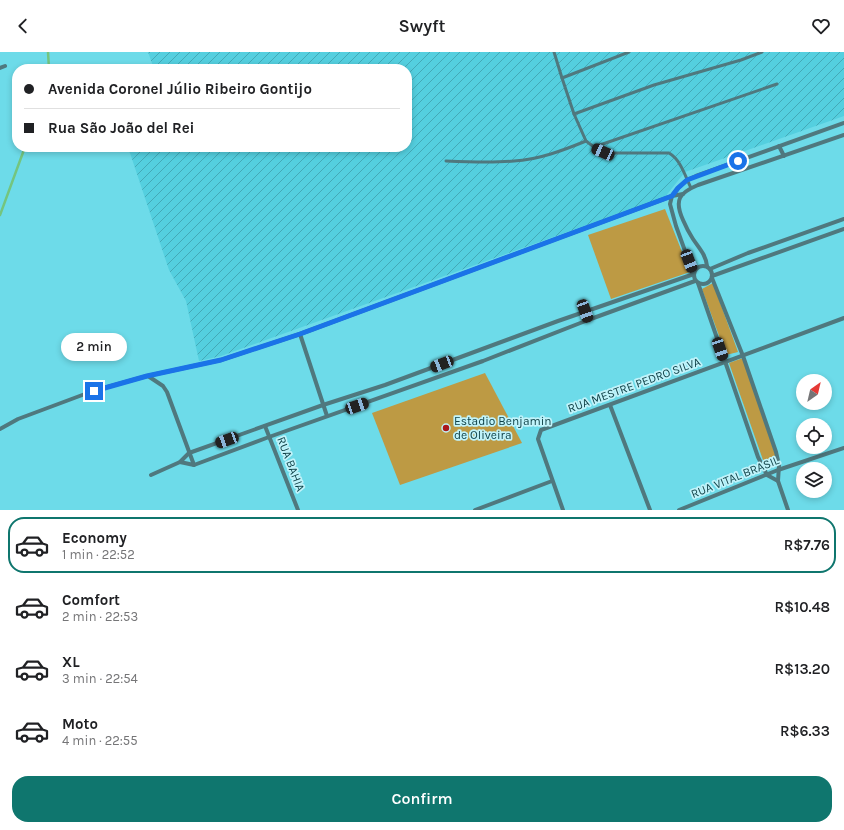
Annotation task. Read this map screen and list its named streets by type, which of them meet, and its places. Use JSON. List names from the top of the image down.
{
  "streets": {
    "street": ["RUA MESTRE PEDRO SILVA", "RUA BAHIA", "RUA VITAL BRASIL"]
  },
  "places": ["Estadio Benjamin de Oliveira"],
  "north": "top right",
  "page": {
    "header": "Swyft",
    "banner": ["Avenida Coronel Júlio Ribeiro Gontijo", "Rua São João del Rei"],
    "bubble": "2 min",
    "list": [
      {
        "name": "Economy",
        "note": "1 min · 22:52",
        "value": "R$7.76"
      },
      {
        "name": "Comfort",
        "note": "2 min · 22:53",
        "value": "R$10.48"
      },
      {
        "name": "XL",
        "note": "3 min · 22:54",
        "value": "R$13.20"
      },
      {
        "name": "Moto",
        "note": "4 min · 22:55",
        "value": "R$6.33"
      }
    ],
    "buttons": "Confirm"
  }
}
